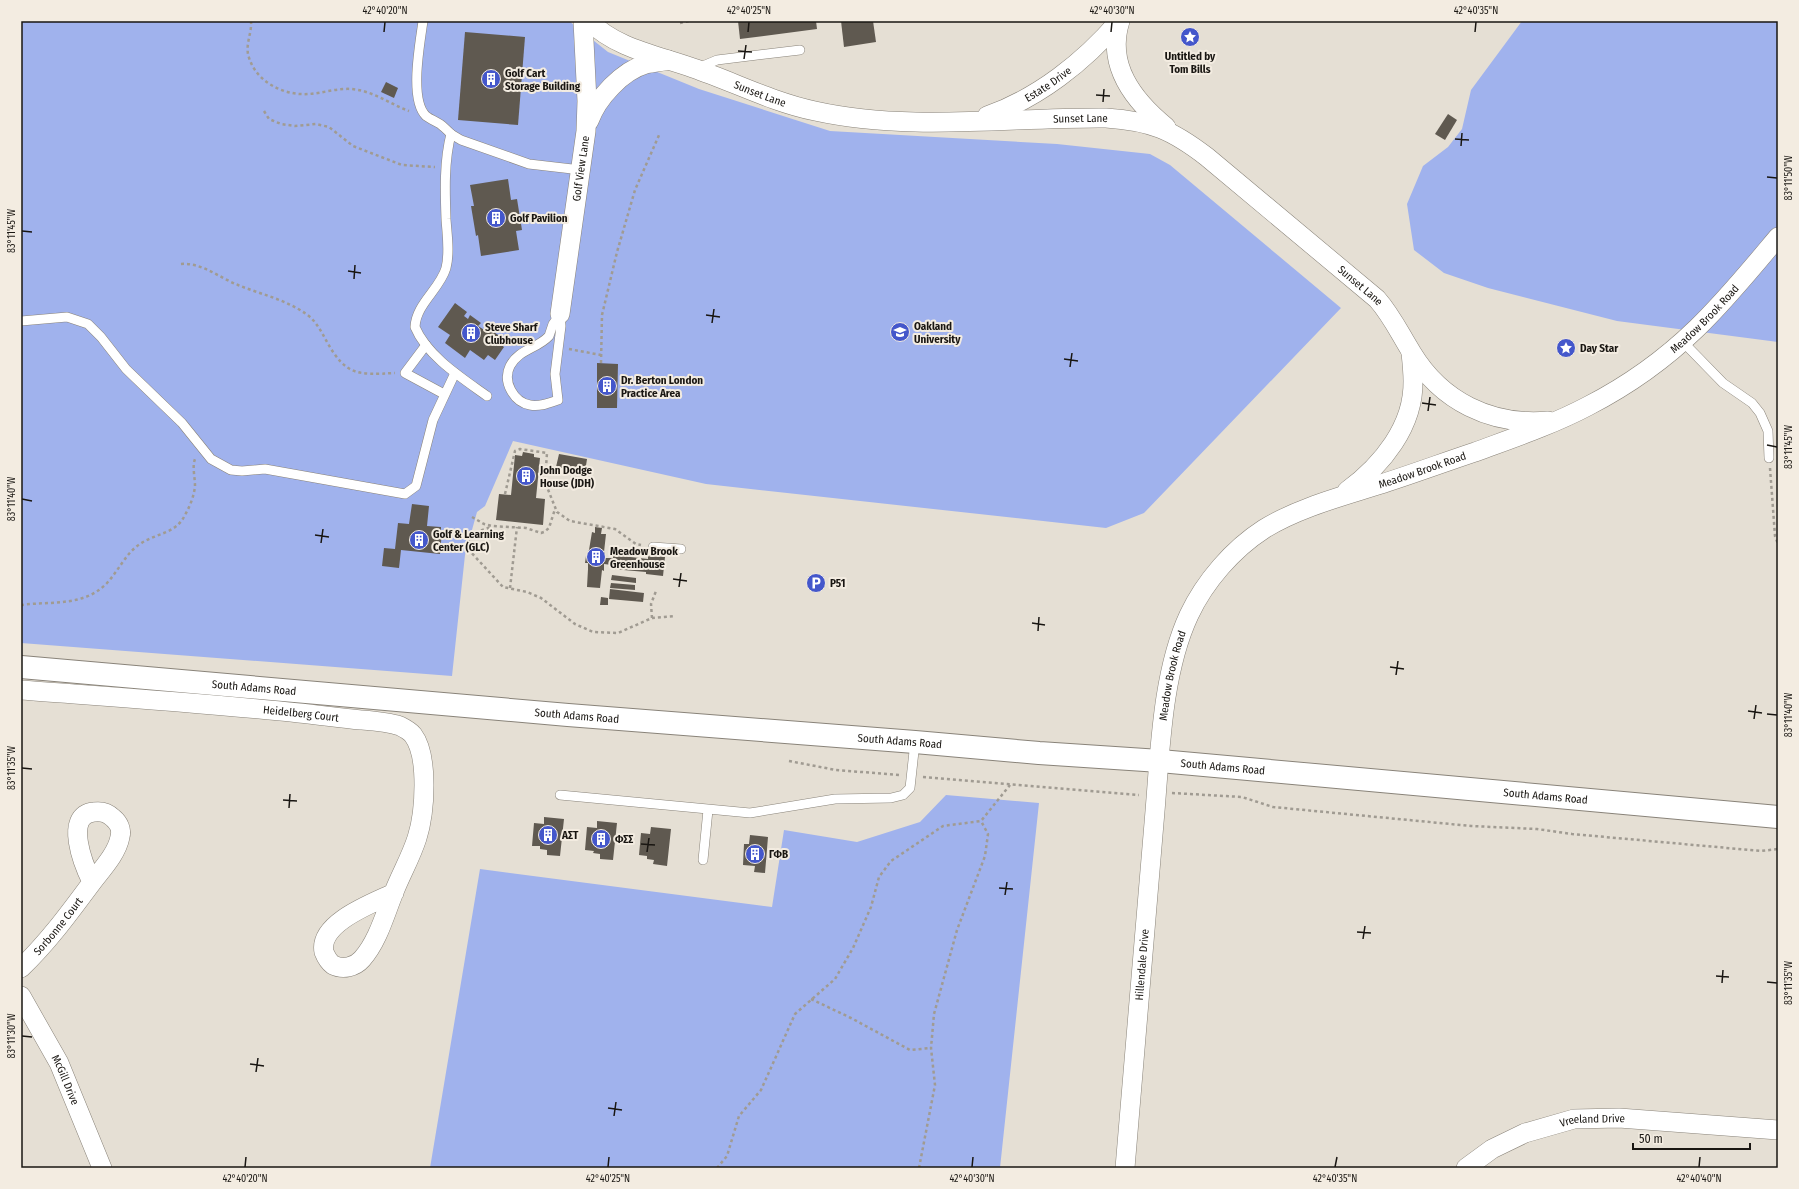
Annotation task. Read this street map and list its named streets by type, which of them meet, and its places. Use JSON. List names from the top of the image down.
{
  "streets": {
    "main road": ["South Adams Road"],
    "street": [
      "Estate Drive",
      "Sunset Lane",
      "Golf View Lane",
      "Meadow Brook Road",
      "Heidelberg Court",
      "Sorbonne Court",
      "Hillendale Drive",
      "McGill Drive",
      "Vreeland Drive"
    ]
  },
  "crossings": [
    ["Estate Drive", "Sunset Lane"],
    ["Sunset Lane", "Golf View Lane"],
    ["Sunset Lane", "Meadow Brook Road"],
    ["Meadow Brook Road", "South Adams Road"],
    ["Meadow Brook Road", "Hillendale Drive"],
    ["South Adams Road", "Hillendale Drive"]
  ],
  "places": {
    "place": ["Untitled by Tom Bills", "Day Star"],
    "building": [
      "Golf Cart Storage Building",
      "Golf Pavilion",
      "Steve Sharf Clubhouse",
      "Dr. Berton London Practice Area",
      "John Dodge House (JDH)",
      "Golf & Learning Center (GLC)",
      "Meadow Brook Greenhouse",
      "AΣΤ",
      "ΦΣΣ",
      "ΓΦB"
    ],
    "school or university": ["Oakland University"],
    "parking": ["P51"]
  },
  "scale_bar": "50 m",
  "coordinates": [
    "42°40'20\"N",
    "42°40'25\"N",
    "42°40'30\"N",
    "42°40'35\"N",
    "83°11'50\"W",
    "83°11'45\"W",
    "83°11'40\"W",
    "83°11'35\"W",
    "83°11'30\"W",
    "42°40'40\"N"
  ]
}
